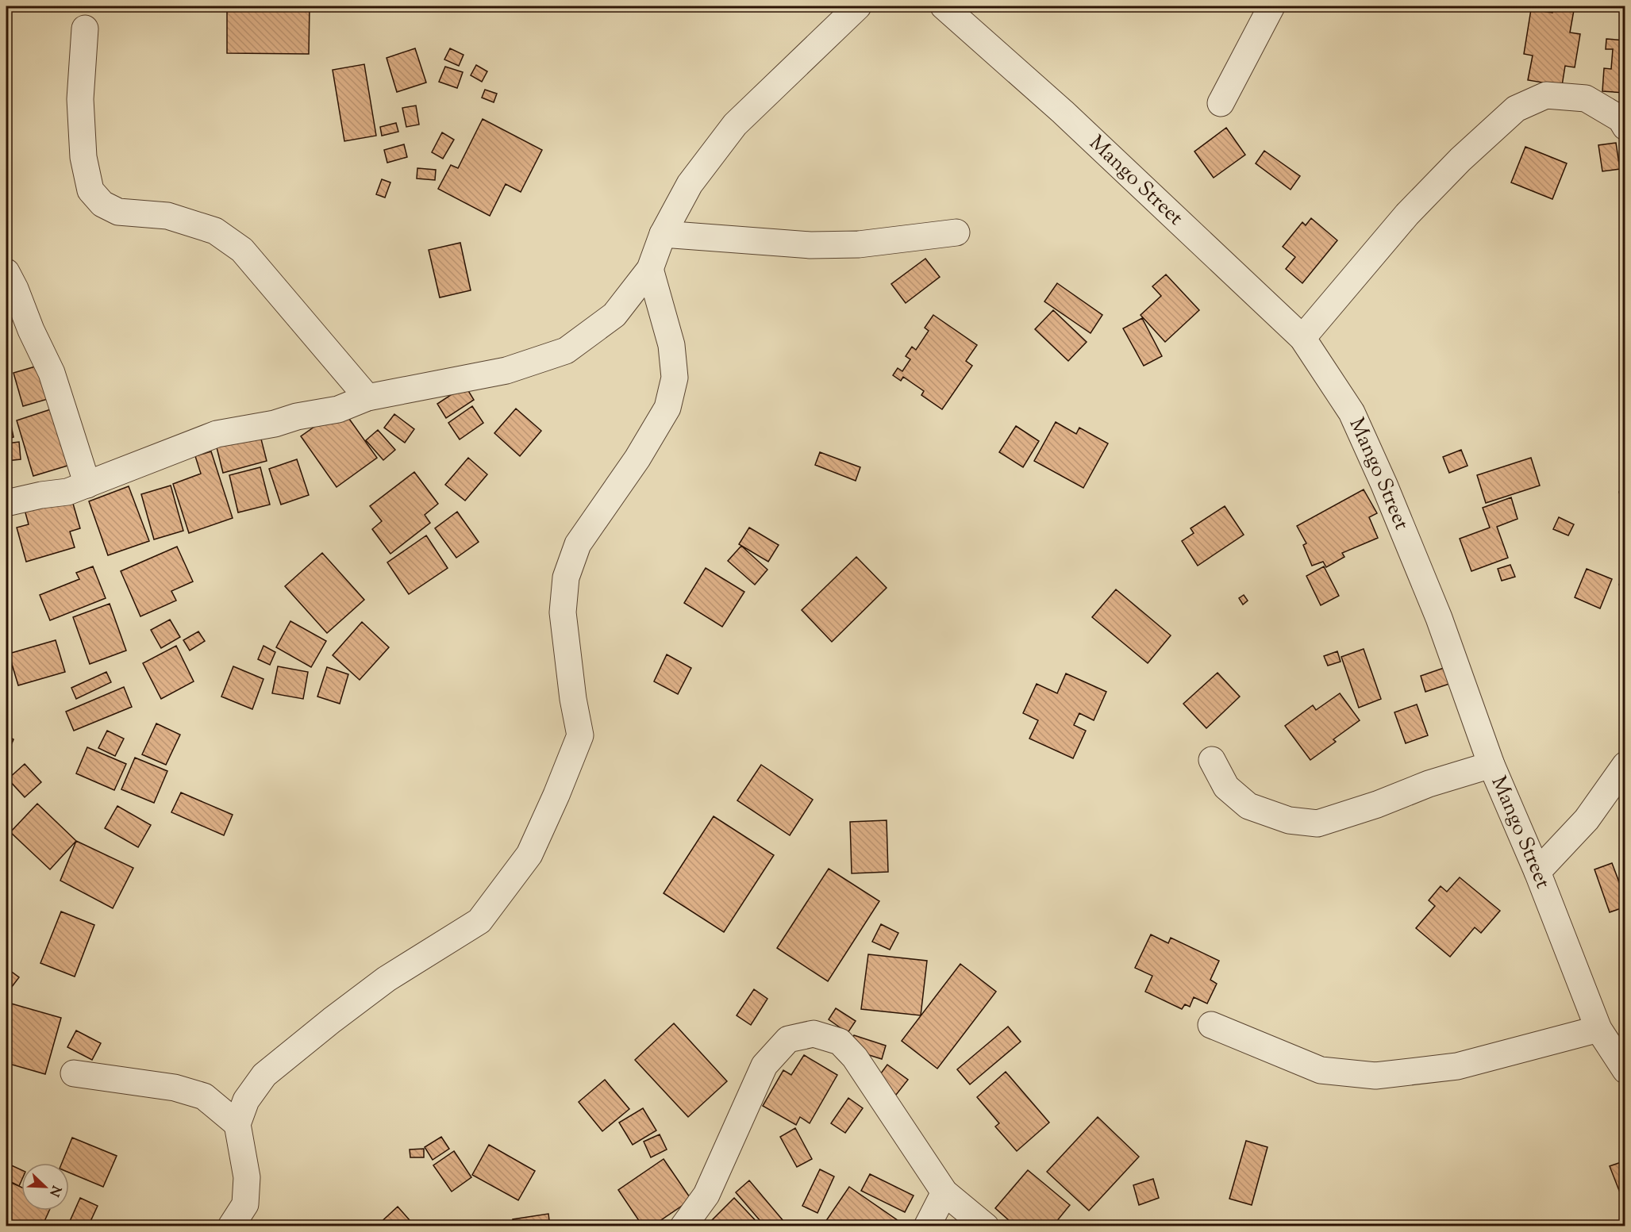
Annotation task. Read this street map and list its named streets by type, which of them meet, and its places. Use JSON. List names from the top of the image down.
{
  "streets": {
    "street": ["Mango Street"]
  },
  "north": "bottom right"
}
